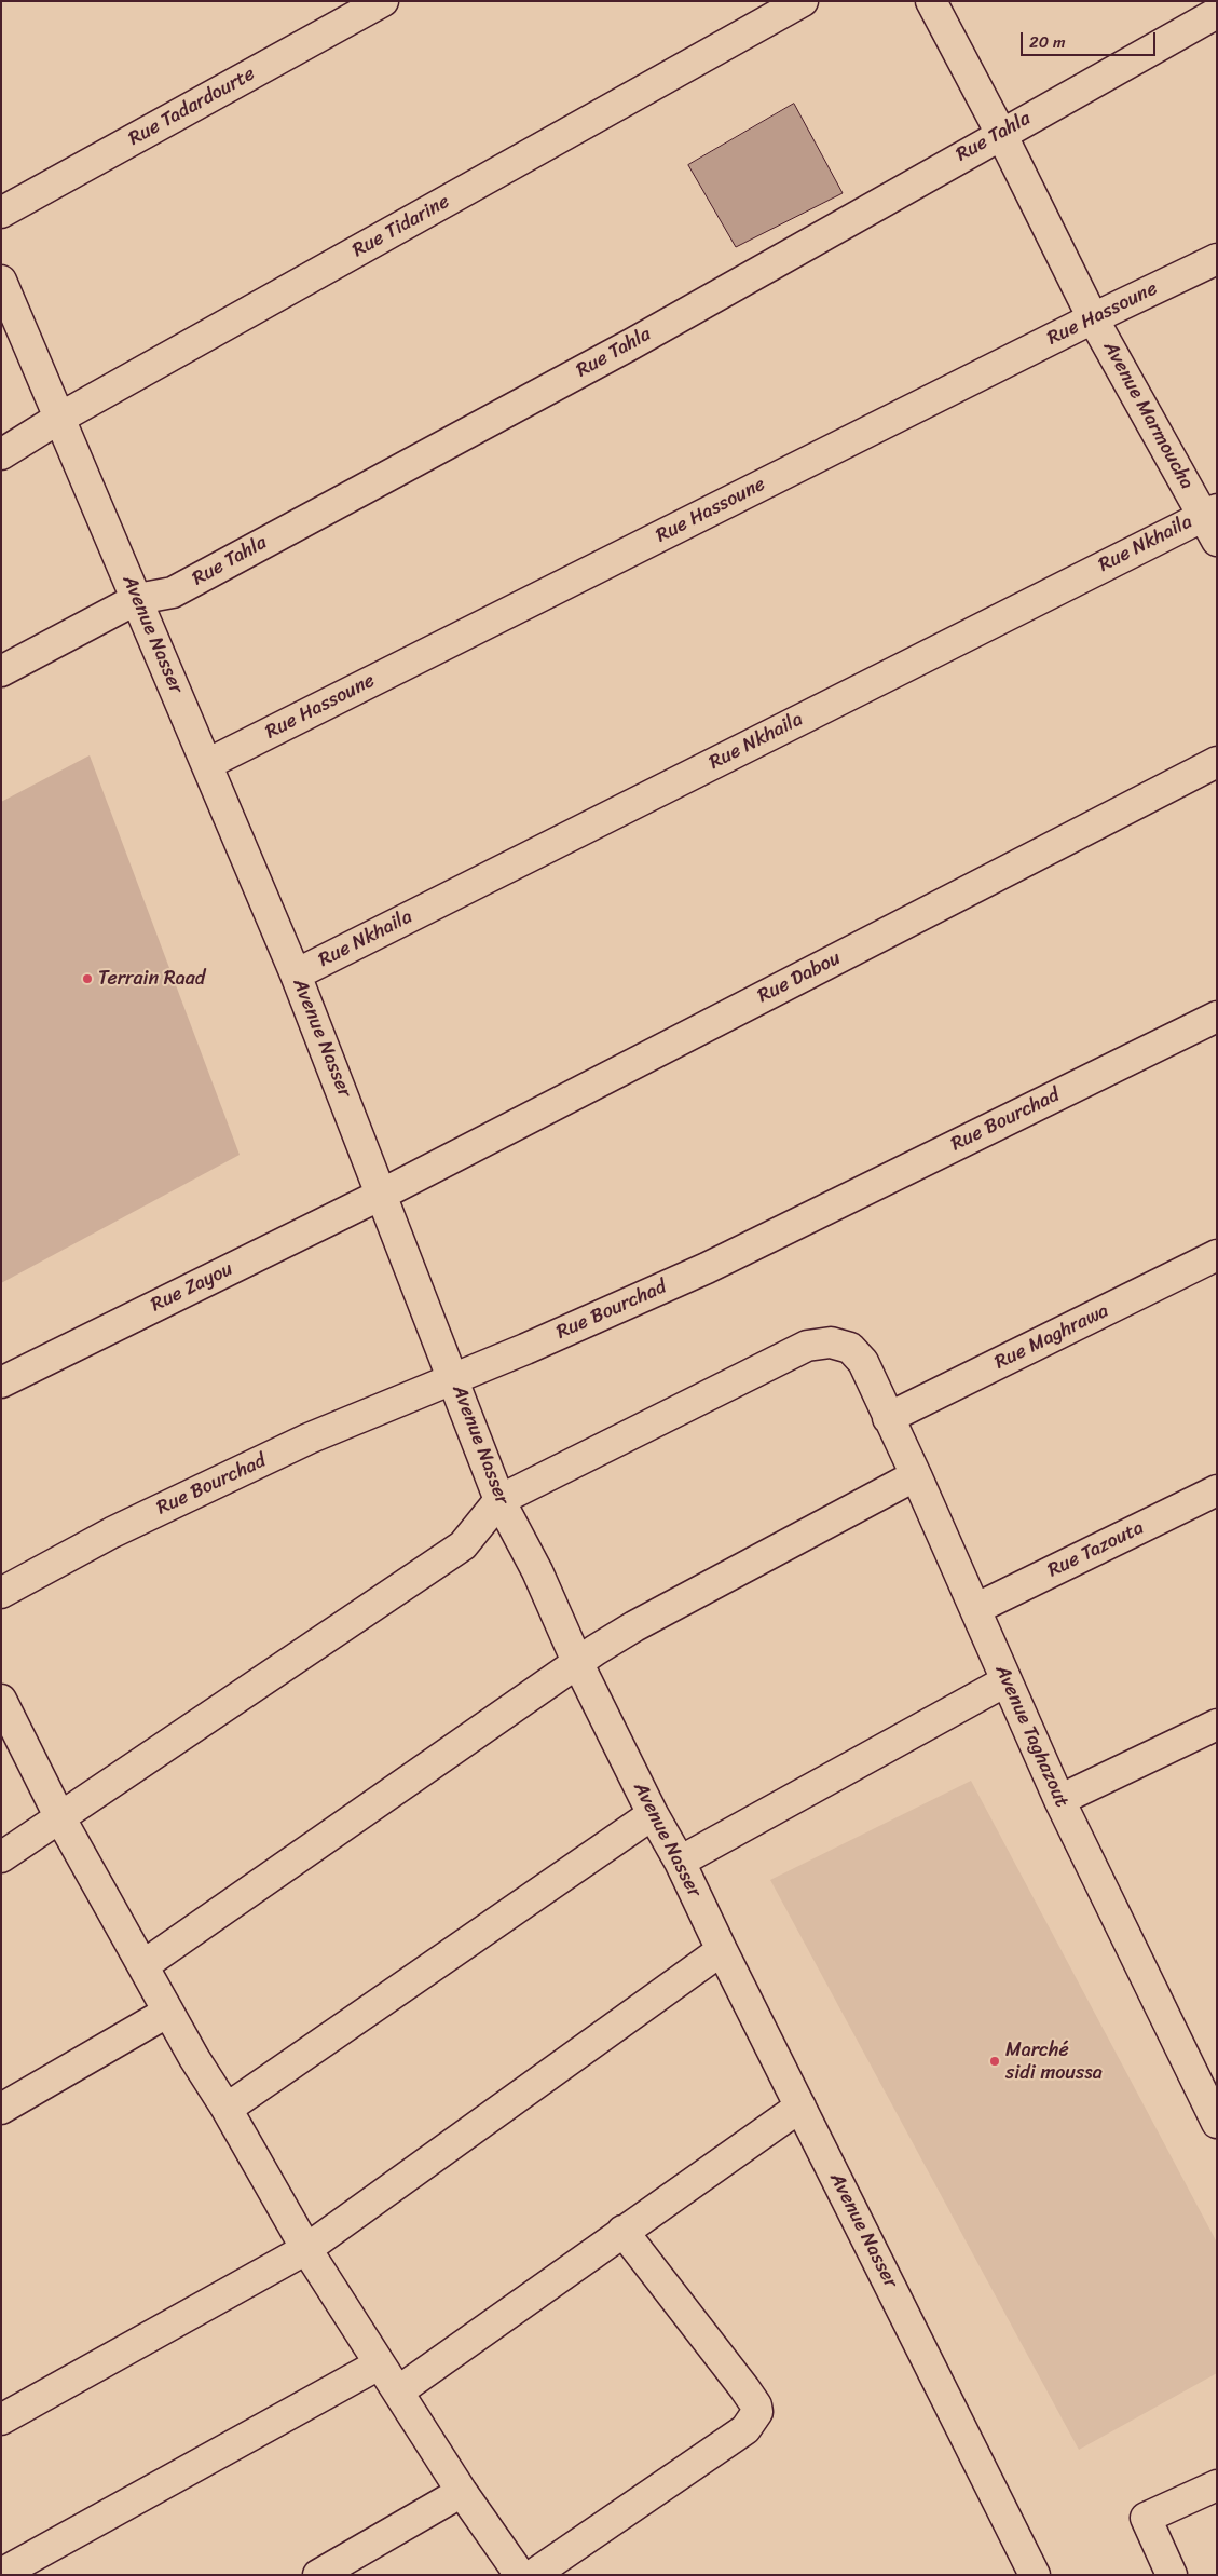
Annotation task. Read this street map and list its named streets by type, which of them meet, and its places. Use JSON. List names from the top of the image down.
{
  "streets": {
    "street": [
      "Rue Tadardourte",
      "Rue Tahla",
      "Rue Tidarine",
      "Rue Hassoune",
      "Avenue Marmoucha",
      "Rue Nkhaila",
      "Avenue Nasser",
      "Rue Dabou",
      "Rue Bourchad",
      "Rue Zayou",
      "Rue Maghrawa",
      "Rue Tazouta",
      "Avenue Taghazout"
    ]
  },
  "crossings": [
    ["Rue Tahla", "Avenue Marmoucha"],
    ["Rue Tahla", "Avenue Nasser"],
    ["Rue Tidarine", "Avenue Nasser"],
    ["Rue Hassoune", "Avenue Marmoucha"],
    ["Rue Hassoune", "Avenue Nasser"],
    ["Avenue Marmoucha", "Rue Nkhaila"],
    ["Rue Nkhaila", "Avenue Nasser"],
    ["Avenue Nasser", "Rue Dabou"],
    ["Avenue Nasser", "Rue Bourchad"],
    ["Avenue Nasser", "Rue Zayou"],
    ["Avenue Nasser", "Avenue Taghazout"],
    ["Rue Dabou", "Rue Zayou"],
    ["Rue Maghrawa", "Avenue Taghazout"],
    ["Rue Tazouta", "Avenue Taghazout"]
  ],
  "places": ["Terrain Raad", "Marché sidi moussa"],
  "scale_bar": "20 m"
}
